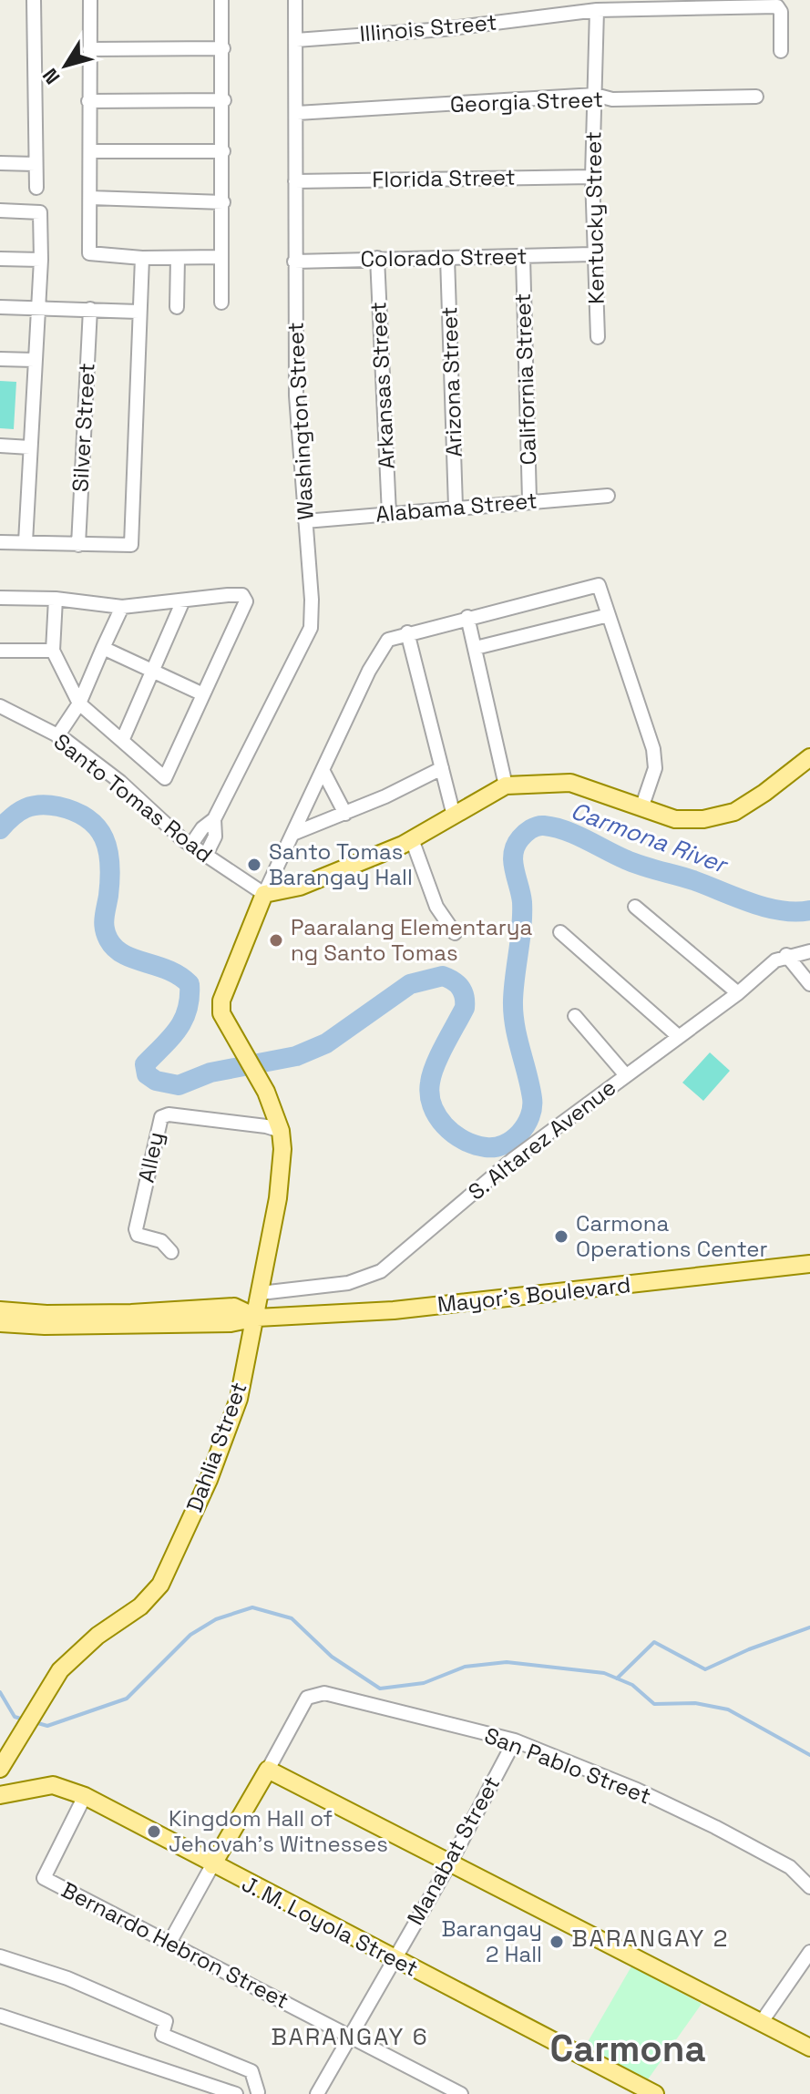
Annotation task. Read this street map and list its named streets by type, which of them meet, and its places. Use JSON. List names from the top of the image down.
{
  "streets": {
    "main road": ["Mayor's Boulevard", "Dahlia Street", "J. M. Loyola Street"],
    "street": [
      "Illinois Street",
      "Georgia Street",
      "Florida Street",
      "Kentucky Street",
      "Colorado Street",
      "California Street",
      "Arizona Street",
      "Arkansas Street",
      "Washington Street",
      "Silver Street",
      "Alabama Street",
      "Santo Tomas Road",
      "S. Altarez Avenue",
      "Alley",
      "San Pablo Street",
      "Manabat Street",
      "Bernardo Hebron Street"
    ]
  },
  "crossings": [
    ["Illinois Street", "Kentucky Street"],
    ["Illinois Street", "Washington Street"],
    ["Georgia Street", "Kentucky Street"],
    ["Georgia Street", "Washington Street"],
    ["Florida Street", "Kentucky Street"],
    ["Florida Street", "Washington Street"],
    ["Kentucky Street", "Colorado Street"],
    ["Colorado Street", "California Street"],
    ["Colorado Street", "Arizona Street"],
    ["Colorado Street", "Arkansas Street"],
    ["Colorado Street", "Washington Street"],
    ["California Street", "Alabama Street"],
    ["Arizona Street", "Alabama Street"],
    ["Arkansas Street", "Alabama Street"],
    ["Washington Street", "Alabama Street"],
    ["Washington Street", "Santo Tomas Road"],
    ["Santo Tomas Road", "Dahlia Street"],
    ["S. Altarez Avenue", "Dahlia Street"],
    ["Alley", "Dahlia Street"],
    ["Mayor's Boulevard", "Dahlia Street"],
    ["San Pablo Street", "Manabat Street"],
    ["Manabat Street", "J. M. Loyola Street"],
    ["Manabat Street", "Bernardo Hebron Street"],
    ["J. M. Loyola Street", "Bernardo Hebron Street"]
  ],
  "districts": ["BARANGAY 2", "BARANGAY 6", "Carmona"],
  "water": ["Carmona River"],
  "places": [
    "Santo Tomas Barangay Hall",
    "Paaralang Elementarya ng Santo Tomas",
    "Carmona Operations Center",
    "Kingdom Hall of Jehovah's Witnesses",
    "Barangay 2 Hall"
  ],
  "north": "bottom left"
}
